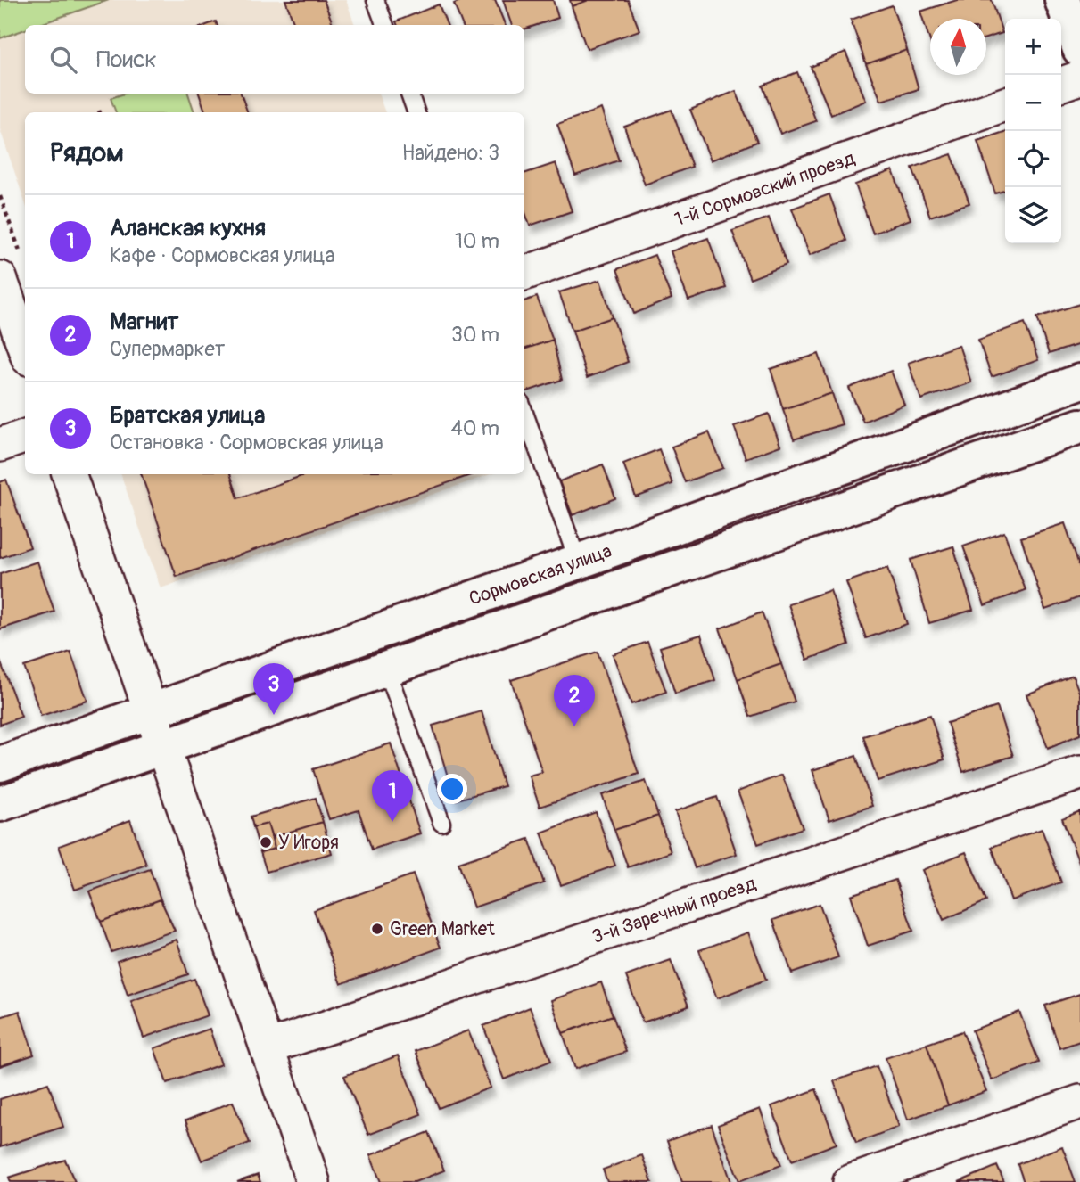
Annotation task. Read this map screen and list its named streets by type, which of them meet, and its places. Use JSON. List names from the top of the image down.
{
  "streets": {
    "main road": ["Сормовская улица"],
    "street": ["1-й Сормовский проезд", "3-й Заречный проезд"]
  },
  "places": ["У Игоря", "Green Market"],
  "north": "top",
  "page": {
    "map_buttons": ["+", "−"],
    "search": "Поиск",
    "heading": ["Рядом", "Найдено: 3"],
    "list": [
      {
        "mark": "1",
        "name": "Аланская кухня",
        "note": "Кафе · Сормовская улица",
        "value": "10 m"
      },
      {
        "mark": "2",
        "name": "Магнит",
        "note": "Супермаркет",
        "value": "30 m"
      },
      {
        "mark": "3",
        "name": "Братская улица",
        "note": "Остановка · Сормовская улица",
        "value": "40 m"
      }
    ],
    "pins": ["3", "2", "1"]
  }
}
